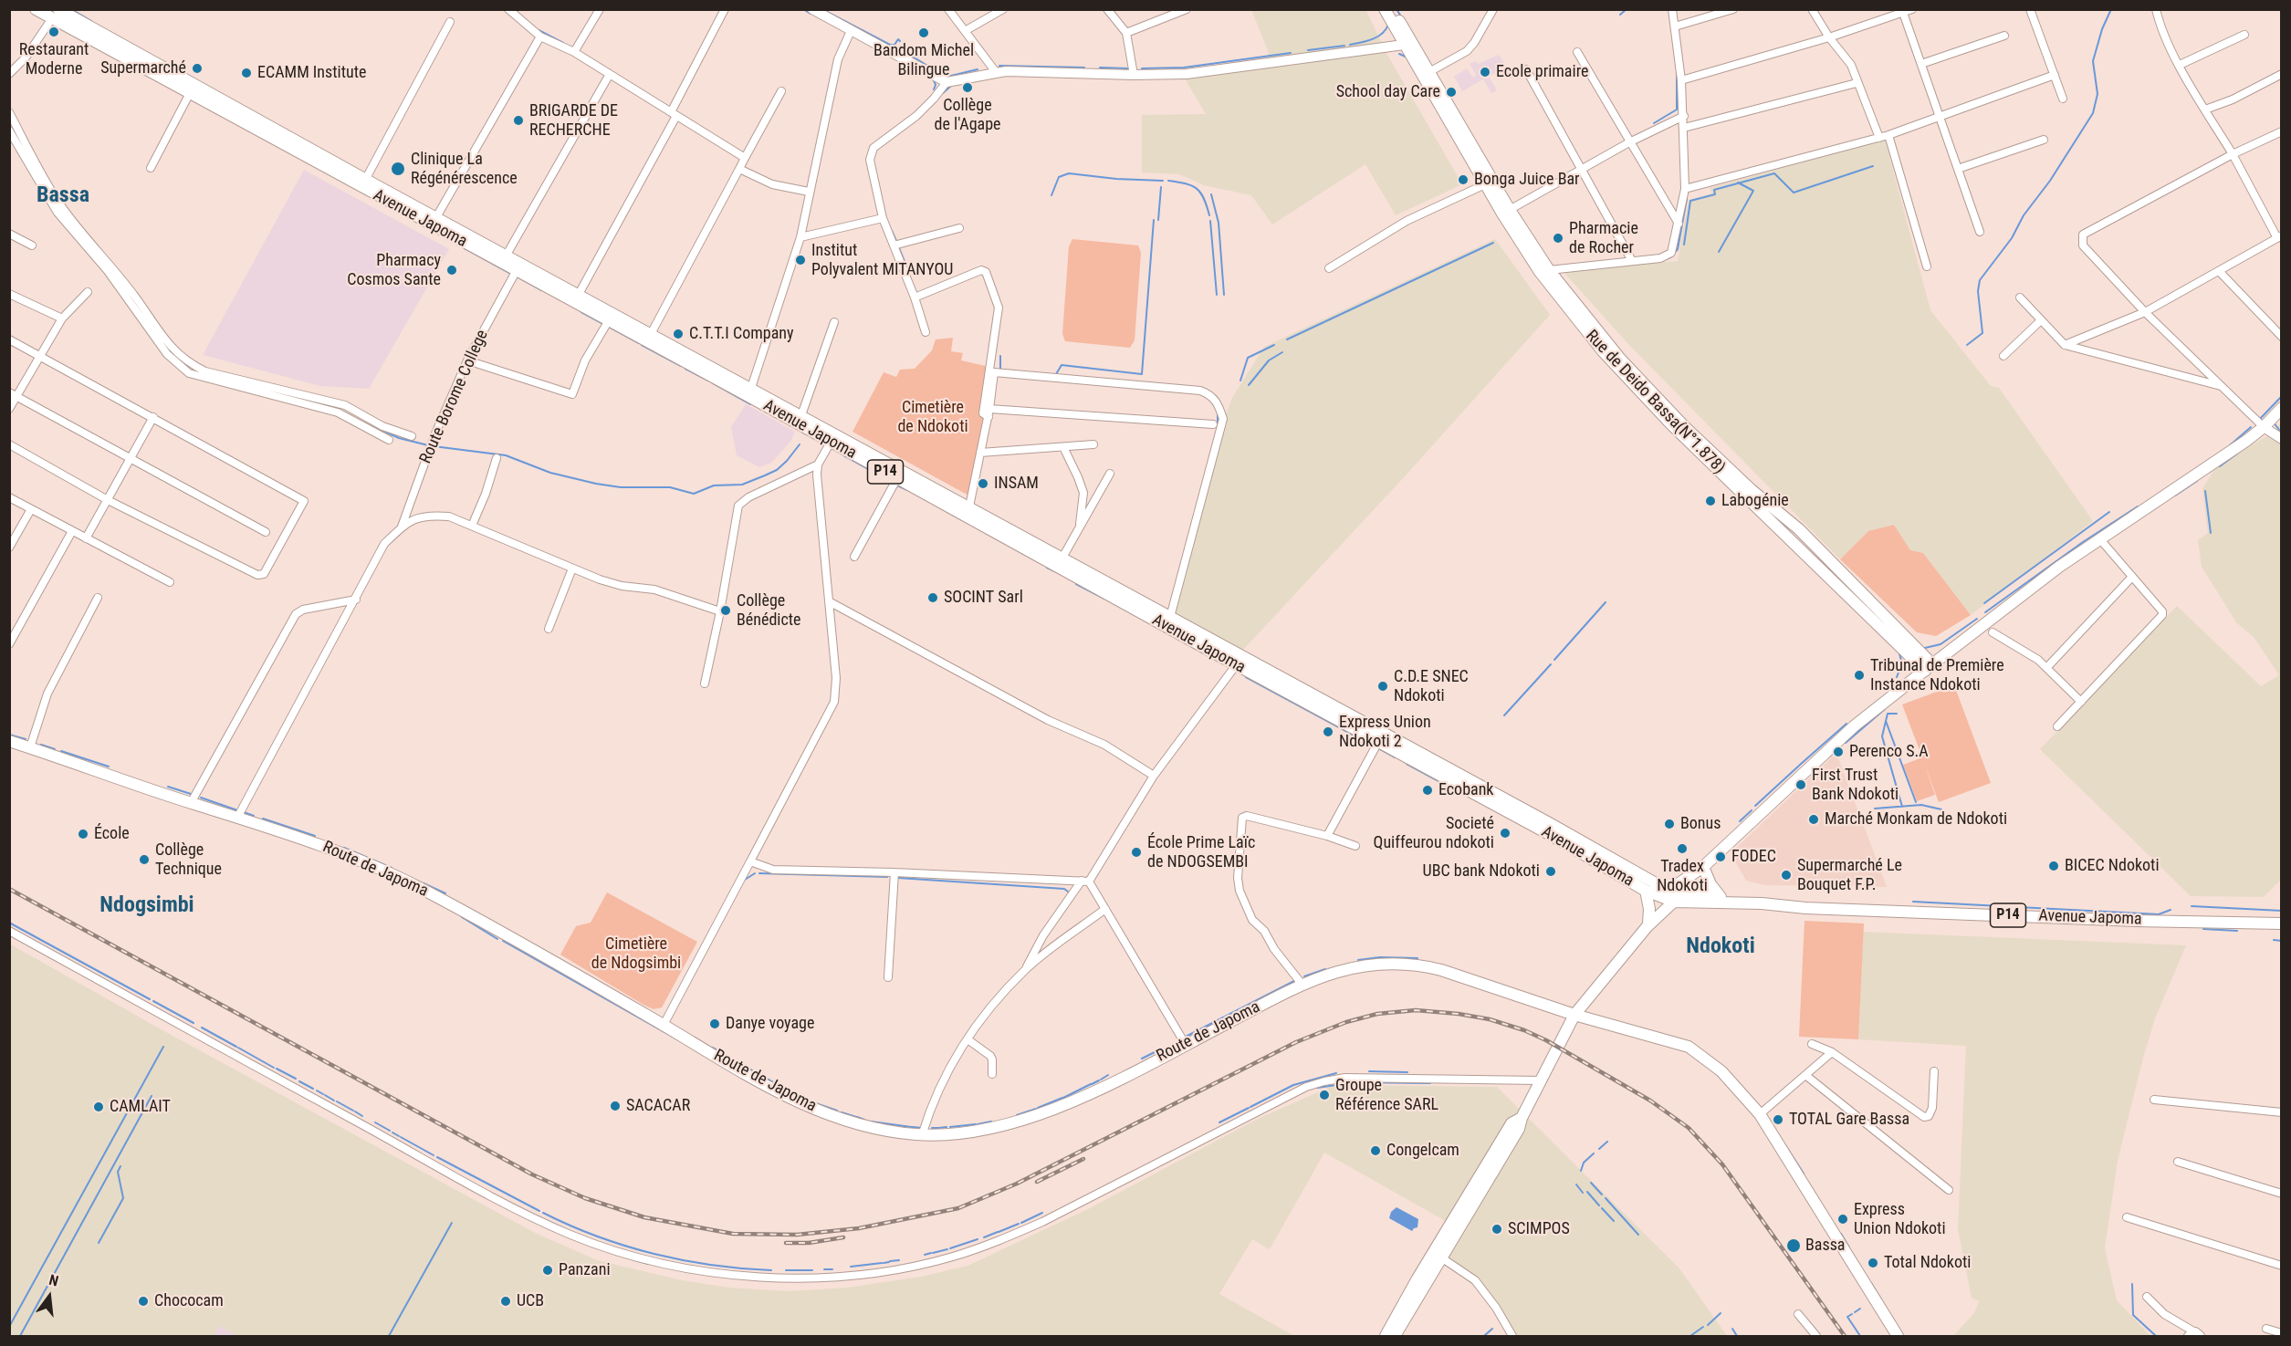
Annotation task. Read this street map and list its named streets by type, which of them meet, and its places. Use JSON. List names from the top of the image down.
{
  "streets": {
    "main road": [
      "Avenue Japoma",
      "Rue de Deido Bassa(N°1.878)",
      "P14",
      "Route de Japoma"
    ],
    "street": ["Route Borome College"]
  },
  "crossings": [
    ["Avenue Japoma", "Route Borome College"]
  ],
  "districts": ["Bassa", "Ndogsimbi", "Ndokoti"],
  "parks": ["Cimetière de Ndokoti", "Cimetière de Ndogsimbi"],
  "places": [
    "Restaurant Moderne",
    "Bandom Michel Bilingue",
    "Supermarché",
    "Ecole primaire",
    "ECAMM Institute",
    "Collège de l'Agape",
    "School day Care",
    "BRIGARDE DE RECHERCHE",
    "Clinique La Régénérescence",
    "Bonga Juice Bar",
    "Pharmacie de Rocher",
    "Institut Polyvalent MITANYOU",
    "Pharmacy Cosmos Sante",
    "C.T.T.I Company",
    "INSAM",
    "Labogénie",
    "SOCINT Sarl",
    "Collège Bénédicte",
    "Tribunal de Première Instance Ndokoti",
    "C.D.E SNEC Ndokoti",
    "Express Union Ndokoti 2",
    "Perenco S.A",
    "First Trust Bank Ndokoti",
    "Ecobank",
    "Marché Monkam de Ndokoti",
    "Bonus",
    "Societé Quiffeurou ndokoti",
    "École",
    "Tradex Ndokoti",
    "École Prime Laïc de NDOGSEMBI",
    "FODEC",
    "Collège Technique",
    "BICEC Ndokoti",
    "UBC bank Ndokoti",
    "Supermarché Le Bouquet F.P.",
    "Danye voyage",
    "Groupe Référence SARL",
    "SACACAR",
    "CAMLAIT",
    "TOTAL Gare Bassa",
    "Congelcam",
    "Express Union Ndokoti",
    "SCIMPOS",
    "Bassa",
    "Total Ndokoti",
    "Panzani",
    "Chococam",
    "UCB"
  ],
  "north": "top"
}
